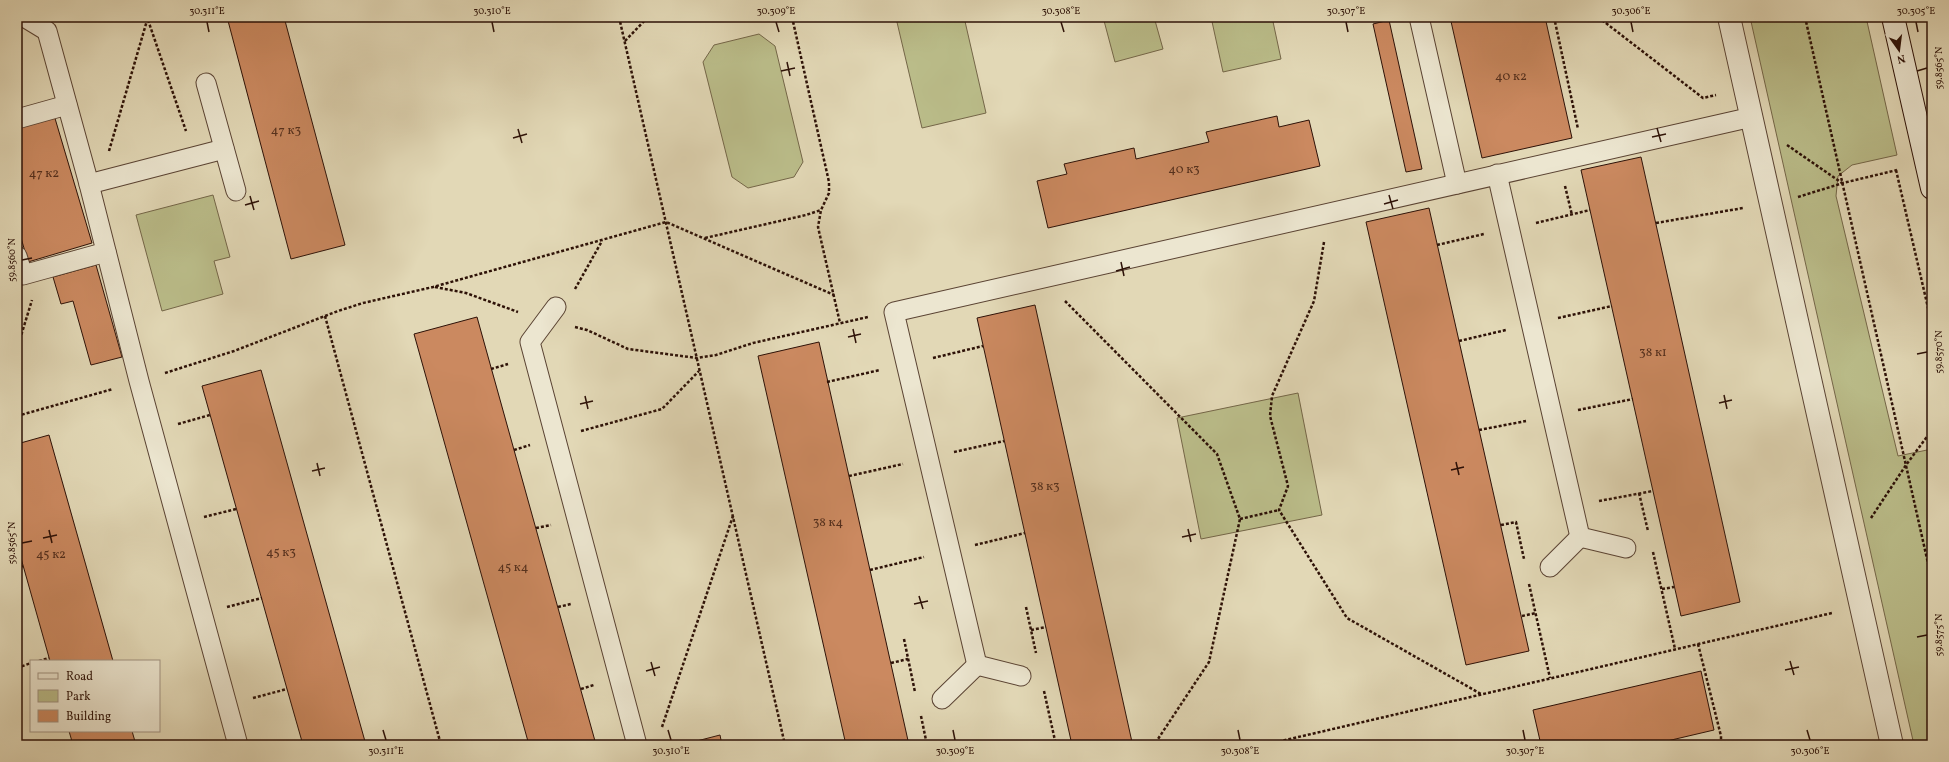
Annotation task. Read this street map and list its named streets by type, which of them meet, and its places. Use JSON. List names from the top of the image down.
{
  "house_numbers": [
    "40 к2",
    "47 к3",
    "40 к3",
    "47 к2",
    "38 к1",
    "38 к3",
    "38 к4",
    "45 к3",
    "45 к2",
    "45 к4"
  ],
  "legend": ["Road", "Park", "Building"],
  "north": "bottom",
  "coordinates": [
    "30.311°E",
    "30.310°E",
    "30.309°E",
    "30.308°E",
    "30.307°E",
    "30.306°E",
    "30.305°E",
    "59.8565°N",
    "59.8560°N",
    "59.8570°N",
    "59.8575°N"
  ]
}
